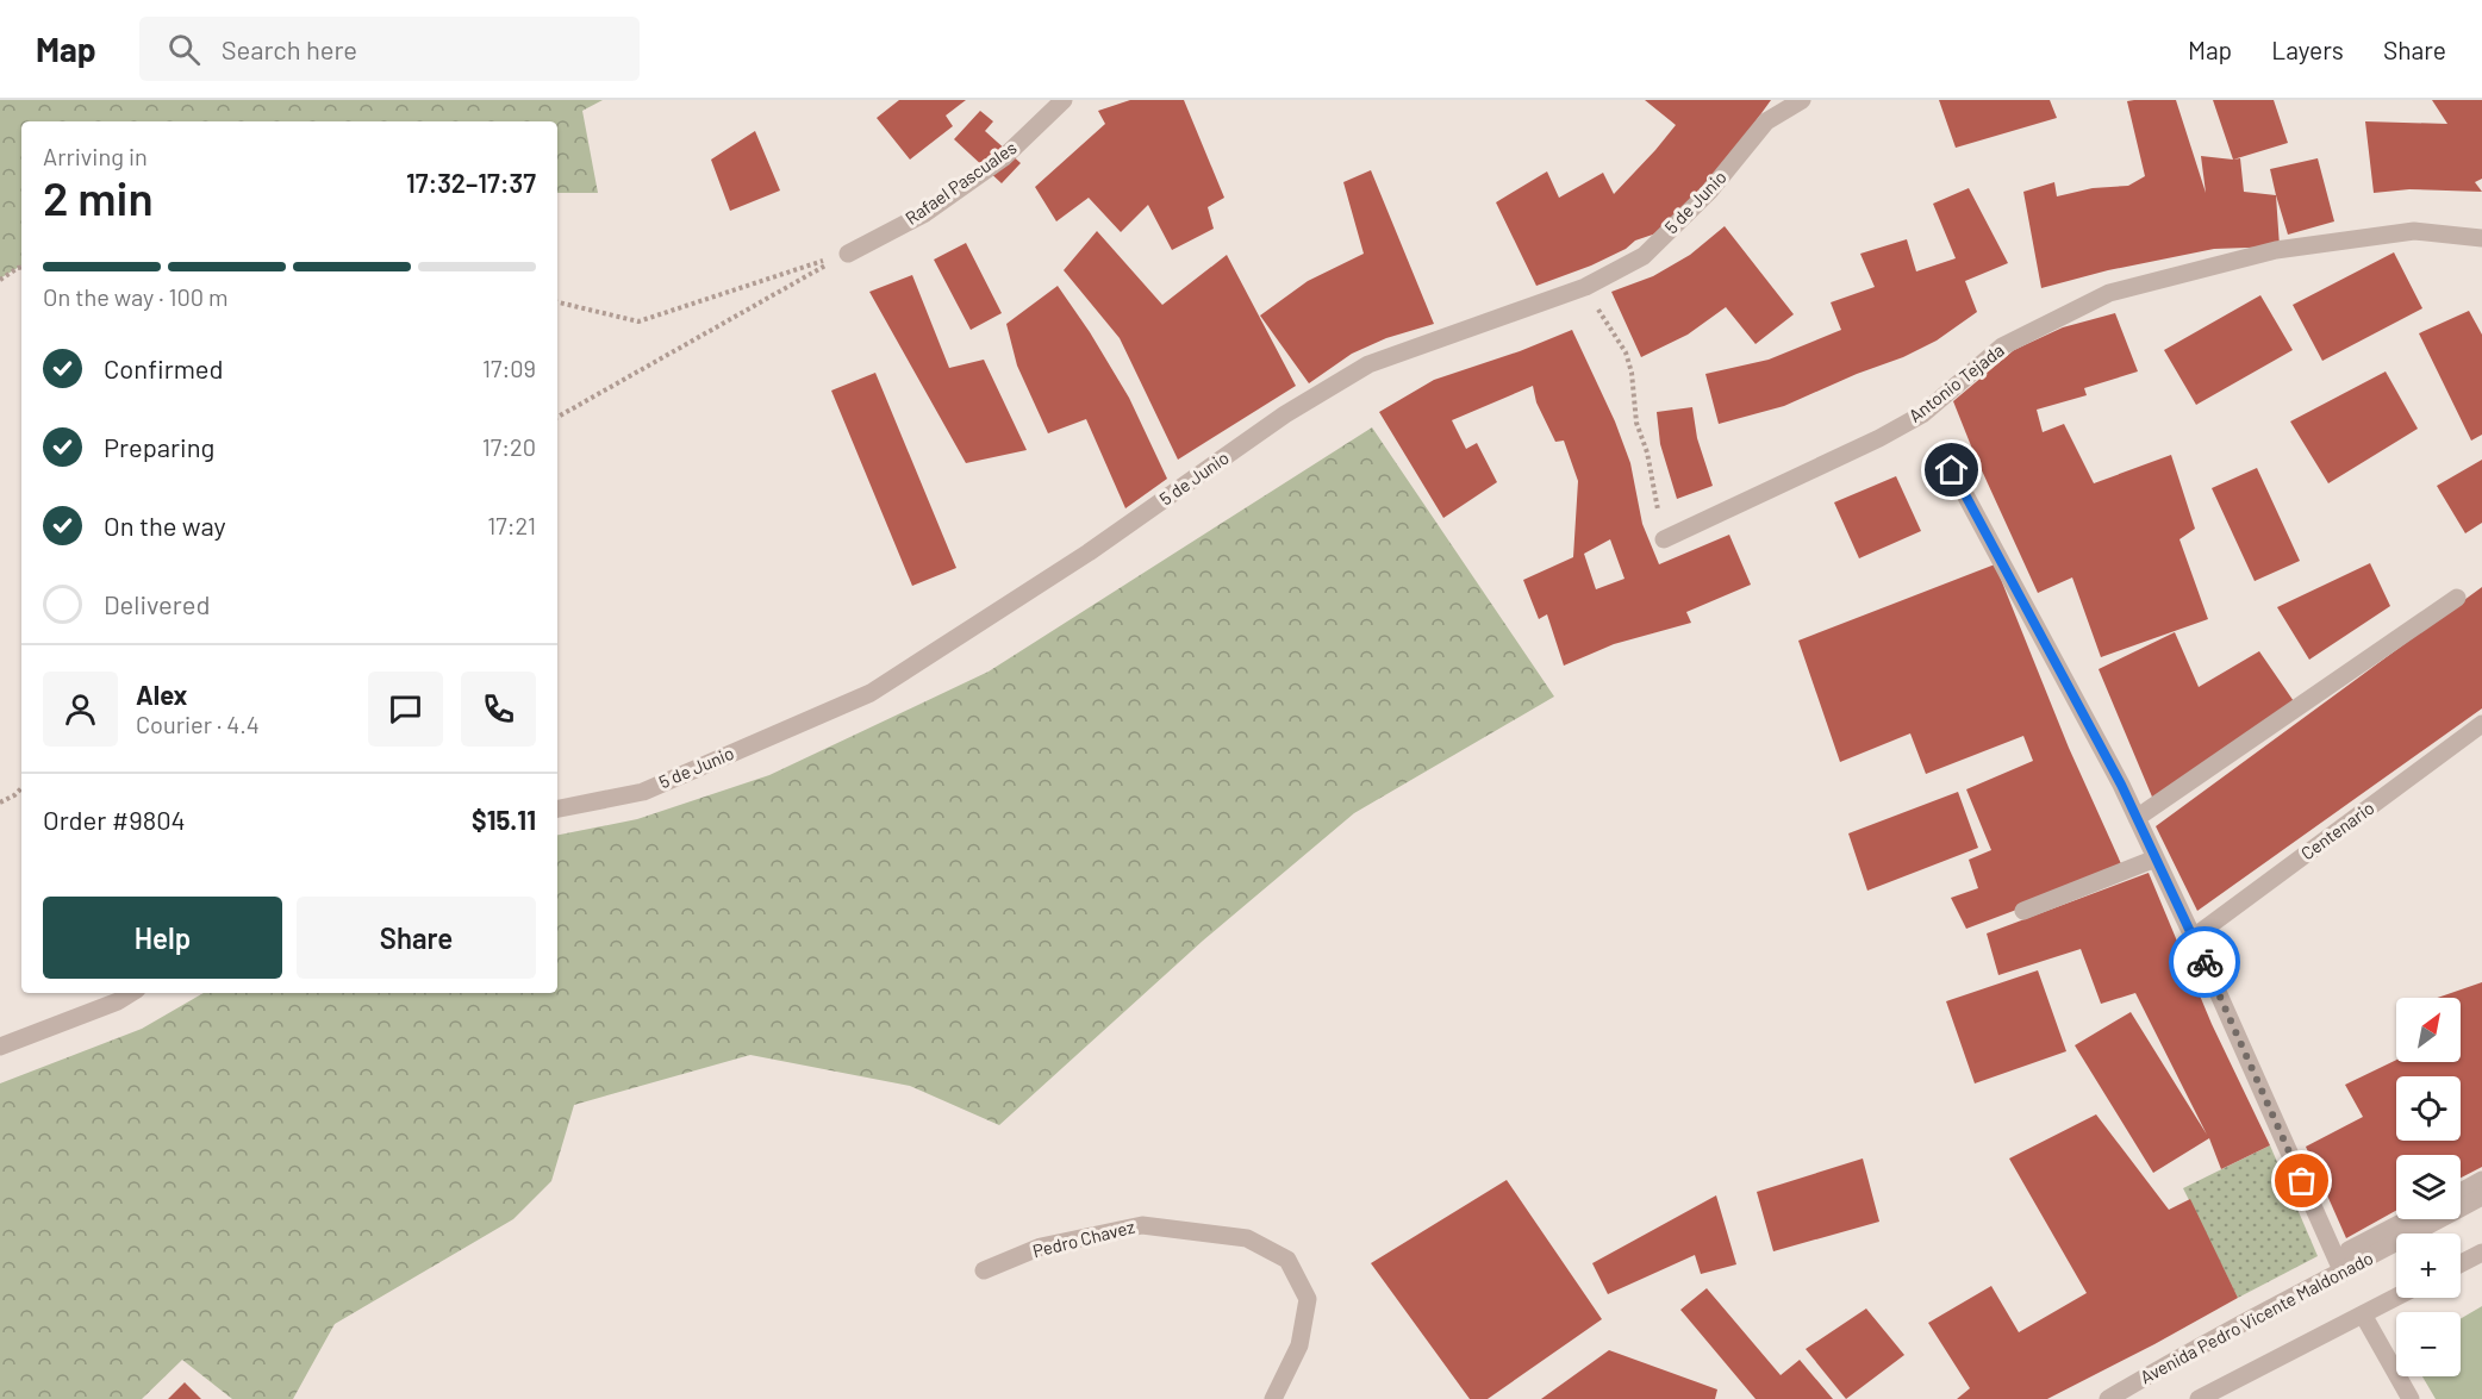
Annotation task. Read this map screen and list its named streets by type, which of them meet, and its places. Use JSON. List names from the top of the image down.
{
  "streets": {
    "street": [
      "Rafael Pascuales",
      "5 de Junio",
      "Antonio Tejada",
      "Centenario",
      "Pedro Chavez",
      "Avenida Pedro Vicente Maldonado"
    ]
  },
  "north": "top right",
  "page": {
    "header": "Map",
    "search": "Search here",
    "nav": ["Map", "Layers", "Share"],
    "heading": ["2 min", "Arriving in", "17:32–17:37"],
    "panel": [
      "Alex",
      "Courier · 4.4",
      "Order #9804",
      "$15.11"
    ],
    "bar": "On the way · 100 m",
    "list": [
      ["Confirmed", "17:09"],
      ["Preparing", "17:20"],
      ["On the way", "17:21"],
      "Delivered"
    ],
    "buttons": ["Help", "Share"],
    "map_buttons": ["+", "−"]
  }
}
